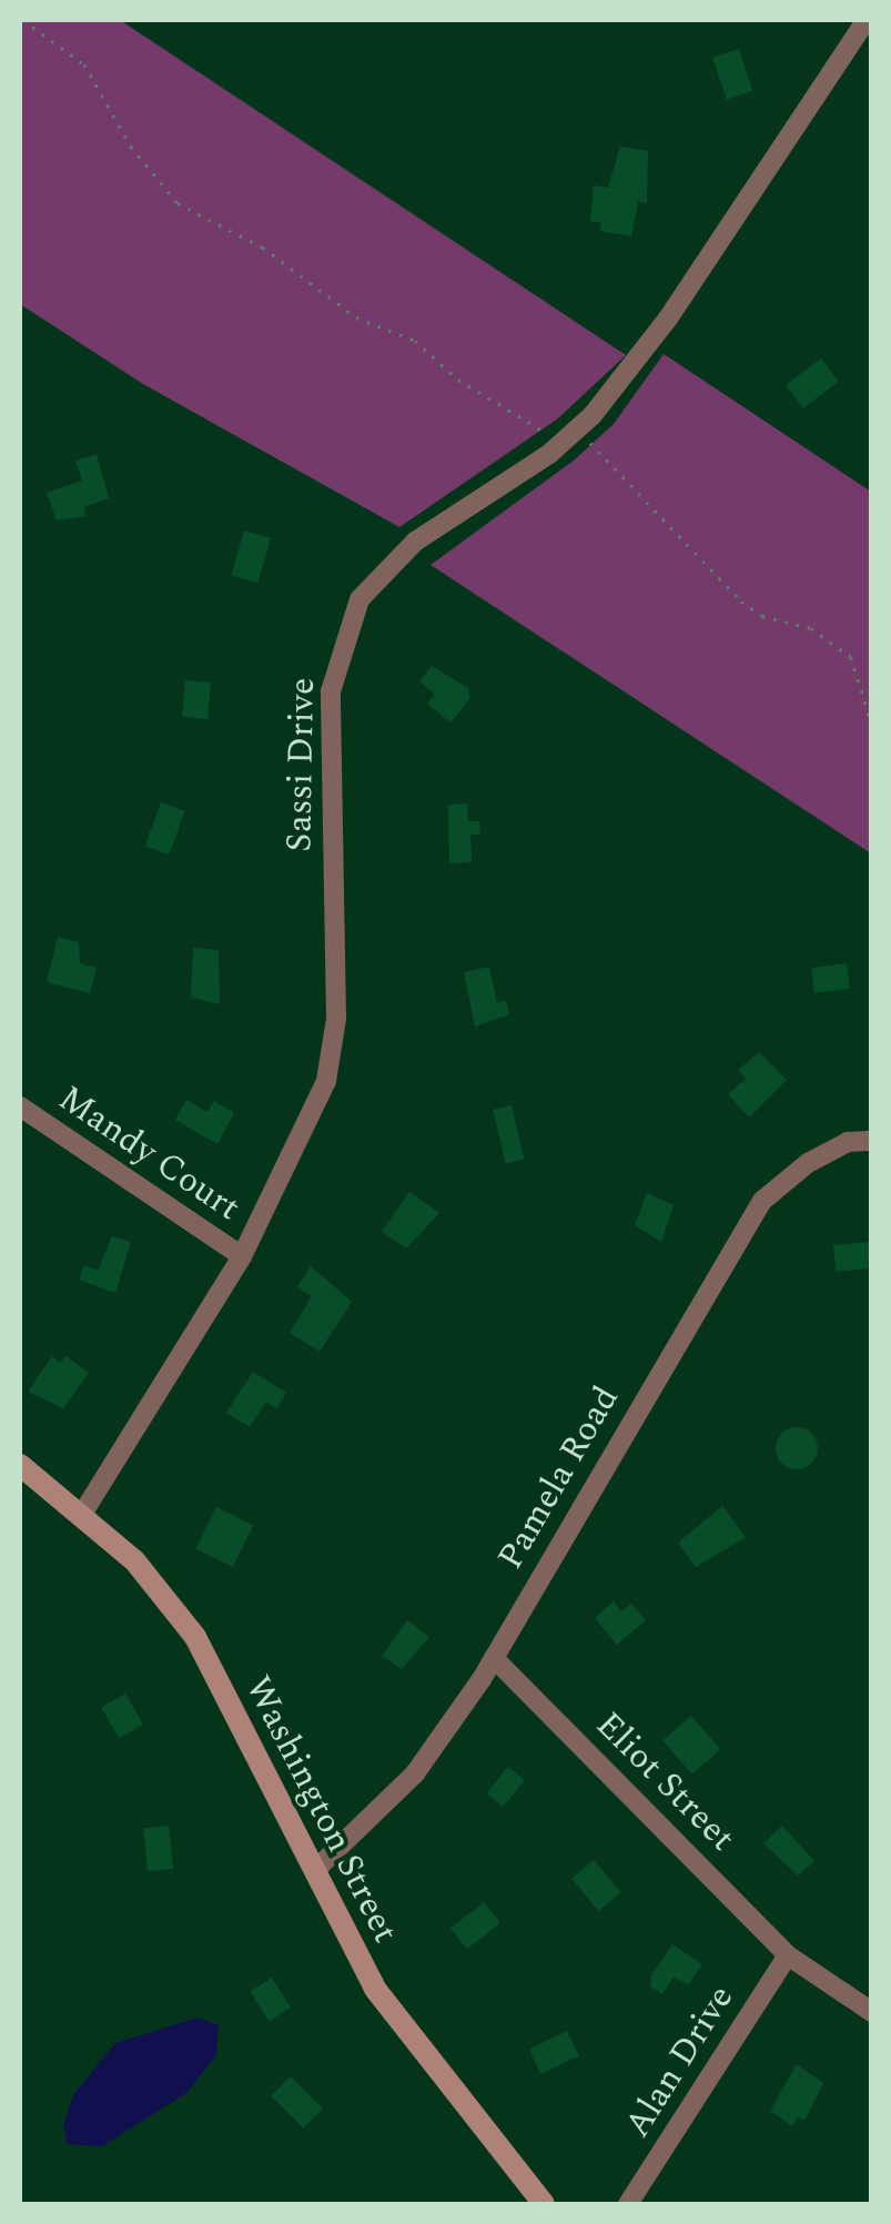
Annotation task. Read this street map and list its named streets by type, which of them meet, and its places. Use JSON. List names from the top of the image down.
{
  "streets": {
    "street": [
      "Sassi Drive",
      "Mandy Court",
      "Pamela Road",
      "Eliot Street",
      "Washington Street",
      "Alan Drive"
    ]
  },
  "crossings": [
    ["Sassi Drive", "Mandy Court"],
    ["Sassi Drive", "Washington Street"],
    ["Pamela Road", "Eliot Street"],
    ["Pamela Road", "Washington Street"],
    ["Eliot Street", "Alan Drive"]
  ]
}
